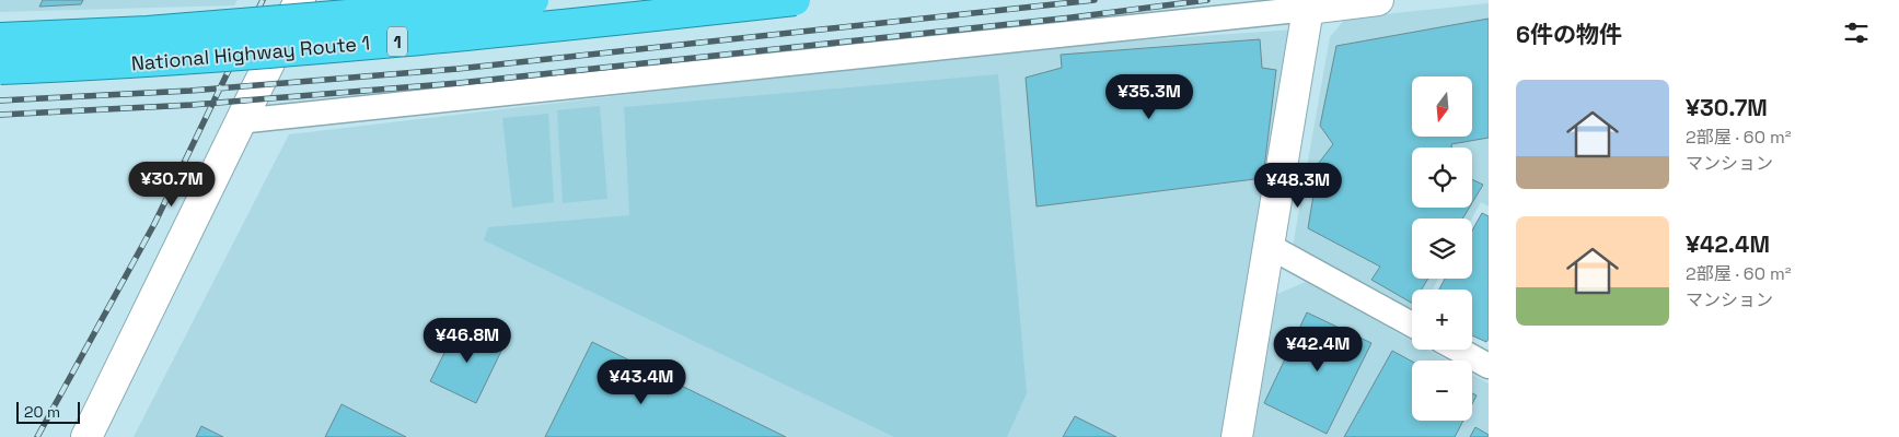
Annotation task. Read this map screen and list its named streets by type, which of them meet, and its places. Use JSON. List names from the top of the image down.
{
  "streets": {
    "highway": ["1", "National Highway Route 1"]
  },
  "scale_bar": "20 m",
  "north": "bottom",
  "page": {
    "heading": "6件の物件",
    "list": [
      {
        "name": "¥30.7M",
        "note": "2部屋 · 60 m² · マンション"
      },
      {
        "name": "¥42.4M",
        "note": "2部屋 · 60 m² · マンション"
      }
    ],
    "price": [
      "¥35.3M",
      "¥30.7M",
      "¥48.3M",
      "¥46.8M",
      "¥42.4M",
      "¥43.4M"
    ],
    "map_buttons": ["+", "−"],
    "scale": "20 m"
  }
}
